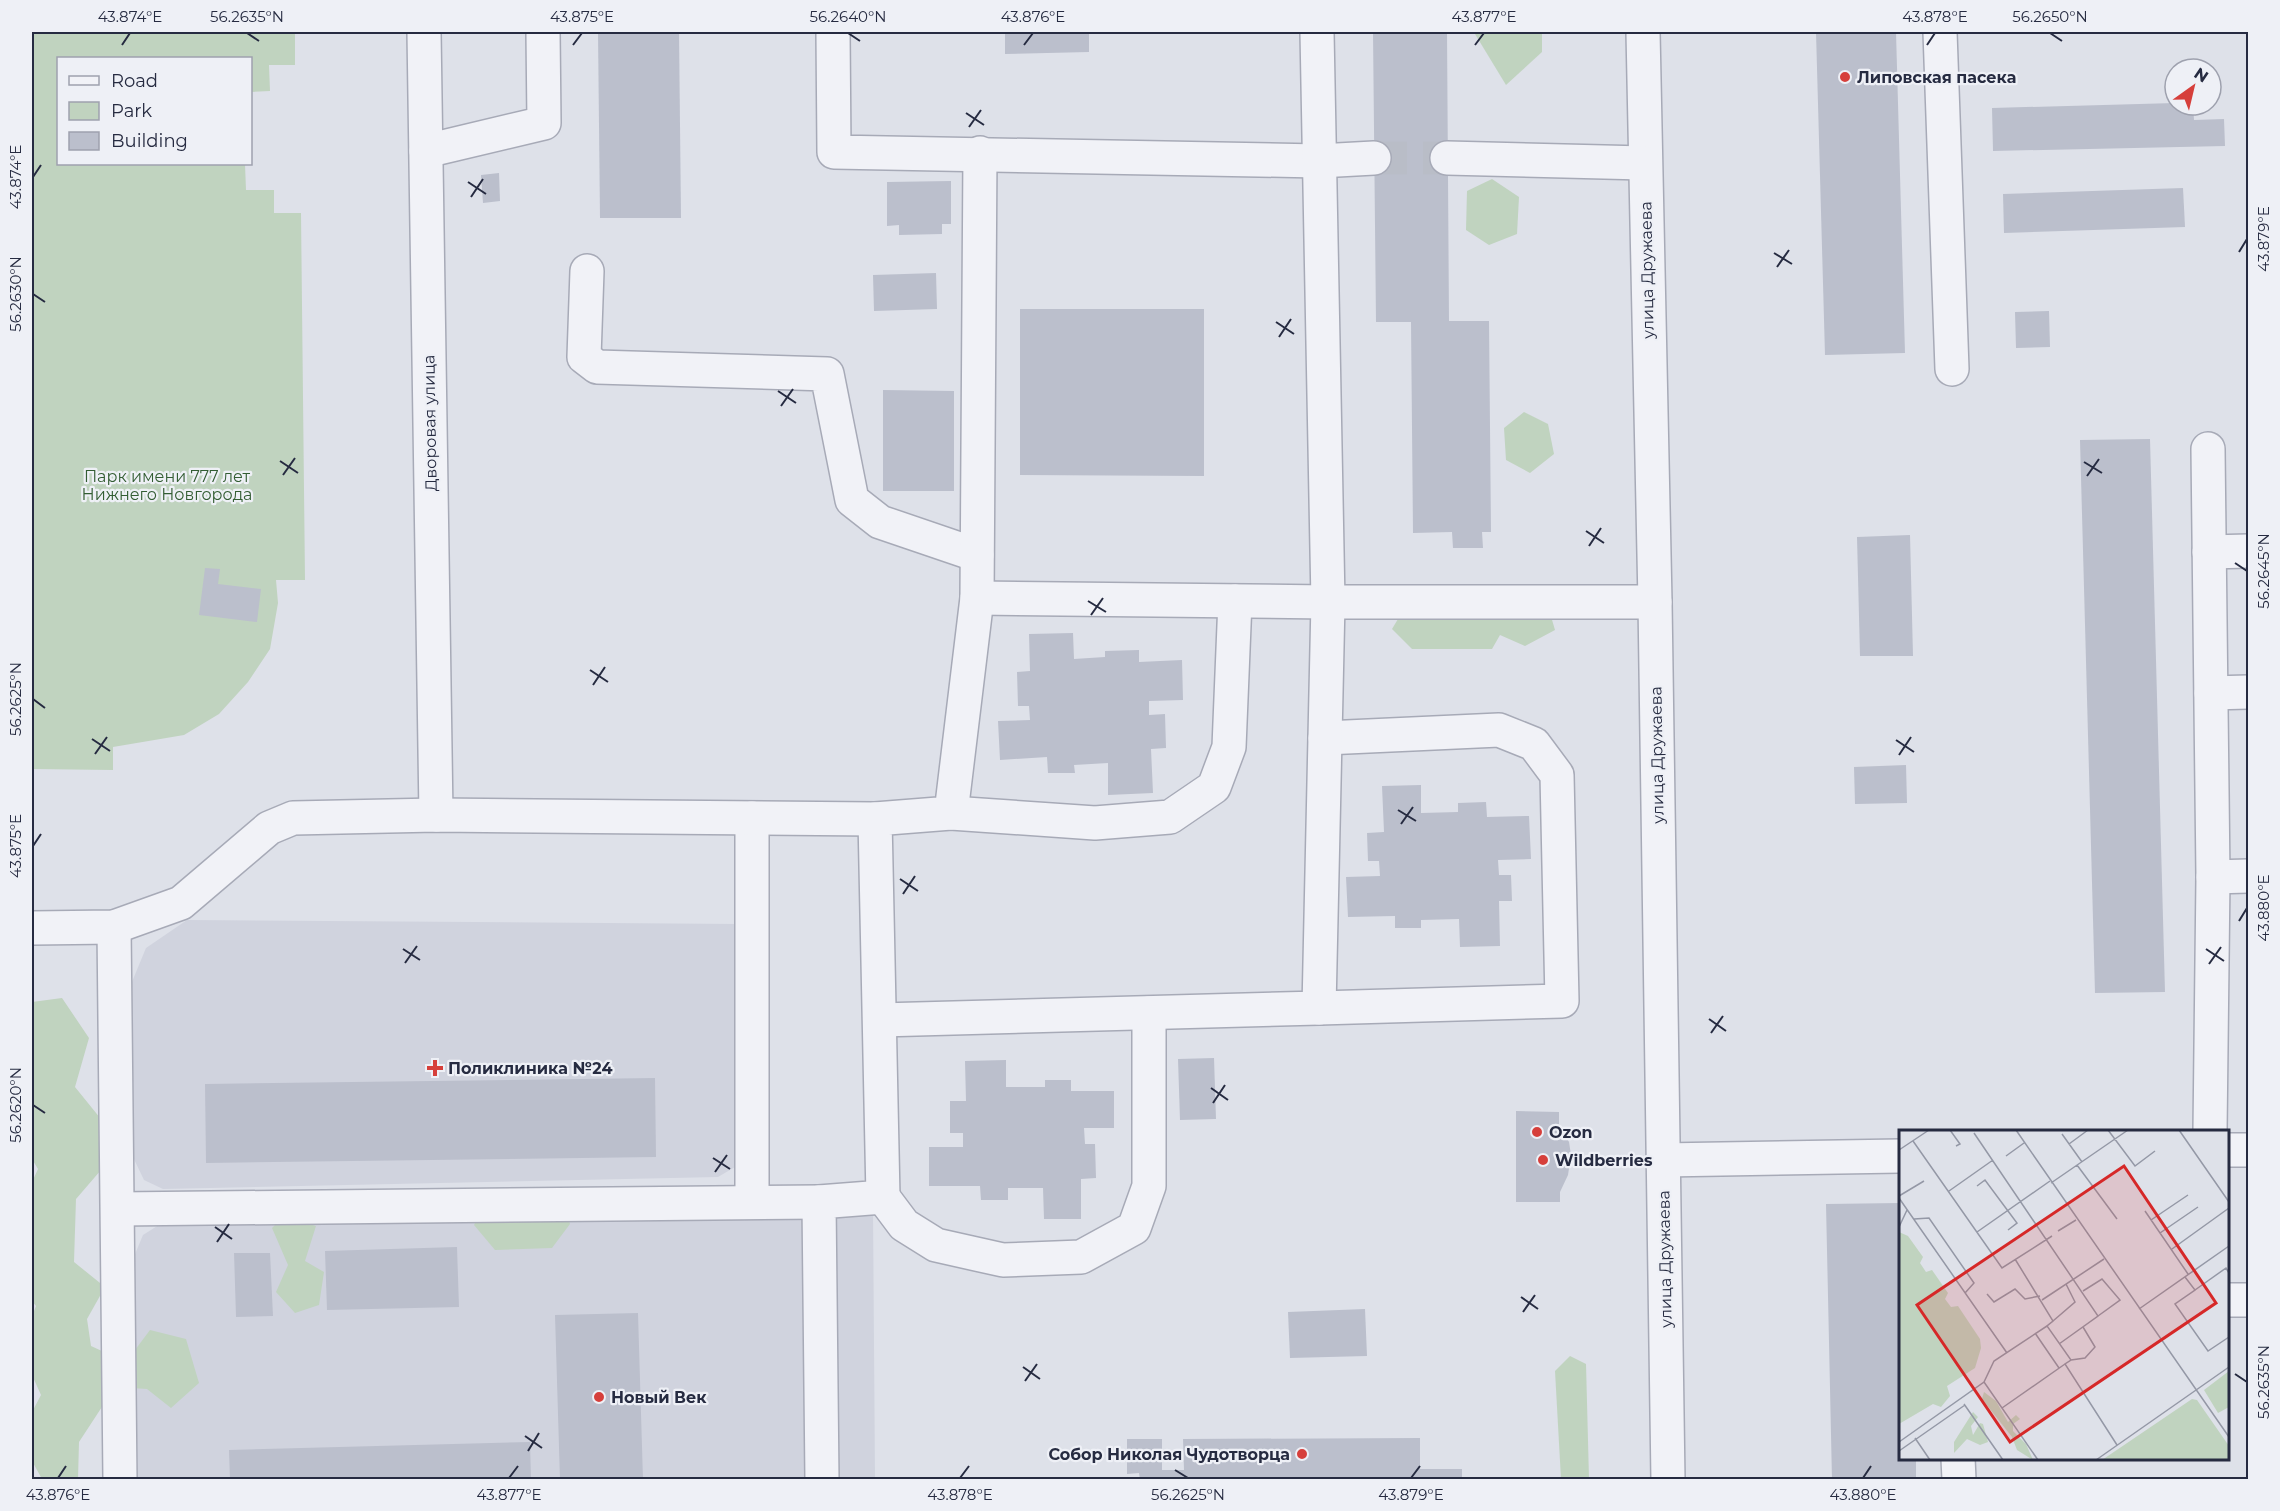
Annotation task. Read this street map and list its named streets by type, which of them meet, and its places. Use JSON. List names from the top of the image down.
{
  "streets": {
    "street": ["улица Дружаева", "Дворовая улица"]
  },
  "parks": ["Парк имени 777 лет Нижнего Новгорода"],
  "places": {
    "other": [
      "Липовская пасека",
      "Ozon",
      "Wildberries",
      "Новый Век",
      "Собор Николая Чудотворца"
    ],
    "health": ["Поликлиника №24"]
  },
  "legend": ["Road", "Park", "Building"],
  "north": "top right",
  "coordinates": [
    "43.874°E",
    "56.2635°N",
    "43.875°E",
    "56.2640°N",
    "43.876°E",
    "43.877°E",
    "43.878°E",
    "56.2650°N",
    "43.879°E",
    "56.2630°N",
    "56.2645°N",
    "56.2625°N",
    "43.880°E",
    "56.2620°N"
  ]
}
